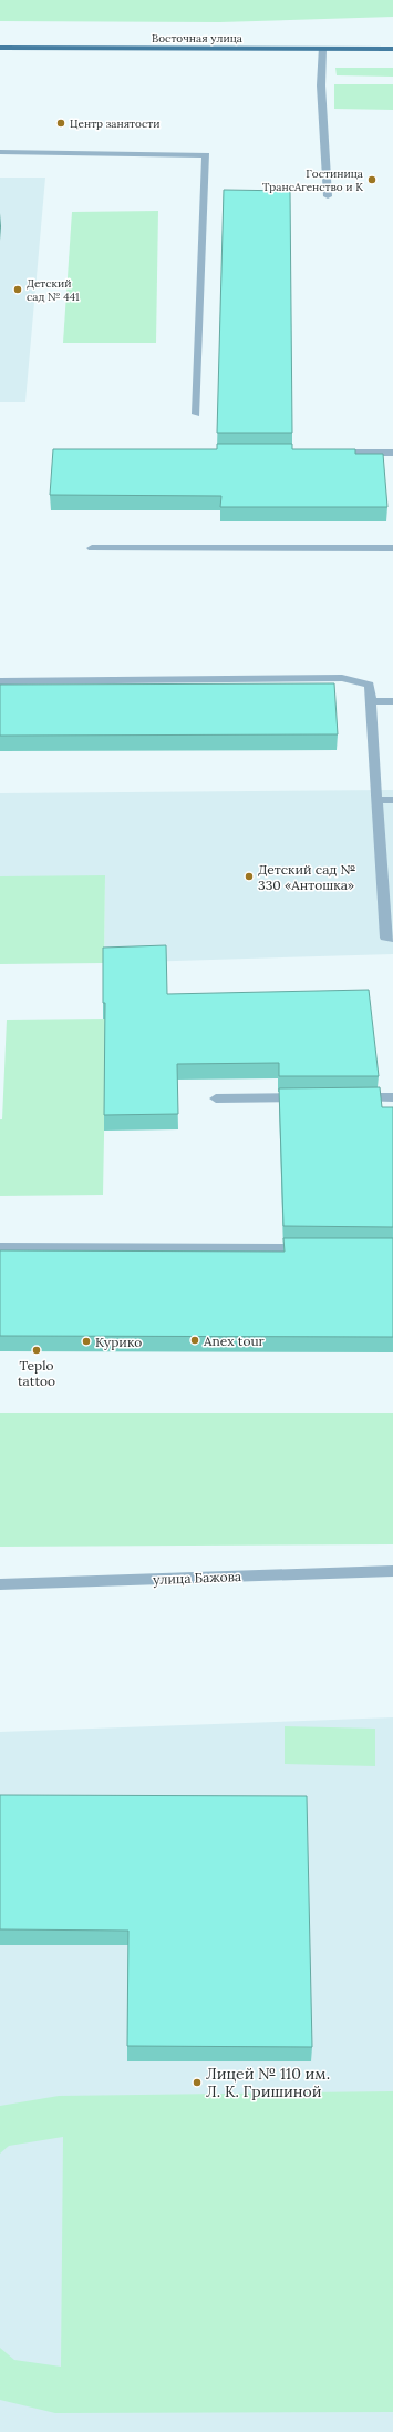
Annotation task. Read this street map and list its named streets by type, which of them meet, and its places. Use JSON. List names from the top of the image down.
{
  "streets": {
    "main road": ["Восточная улица"],
    "street": ["улица Бажова"]
  },
  "places": [
    "Центр занятости",
    "Гостиница ТрансАгенство и К",
    "Детский сад № 441",
    "Детский сад № 330 «Антошка»",
    "Anex tour",
    "Курико",
    "Teplo tattoo",
    "Лицей № 110 им. Л. К. Гришиной"
  ]
}
